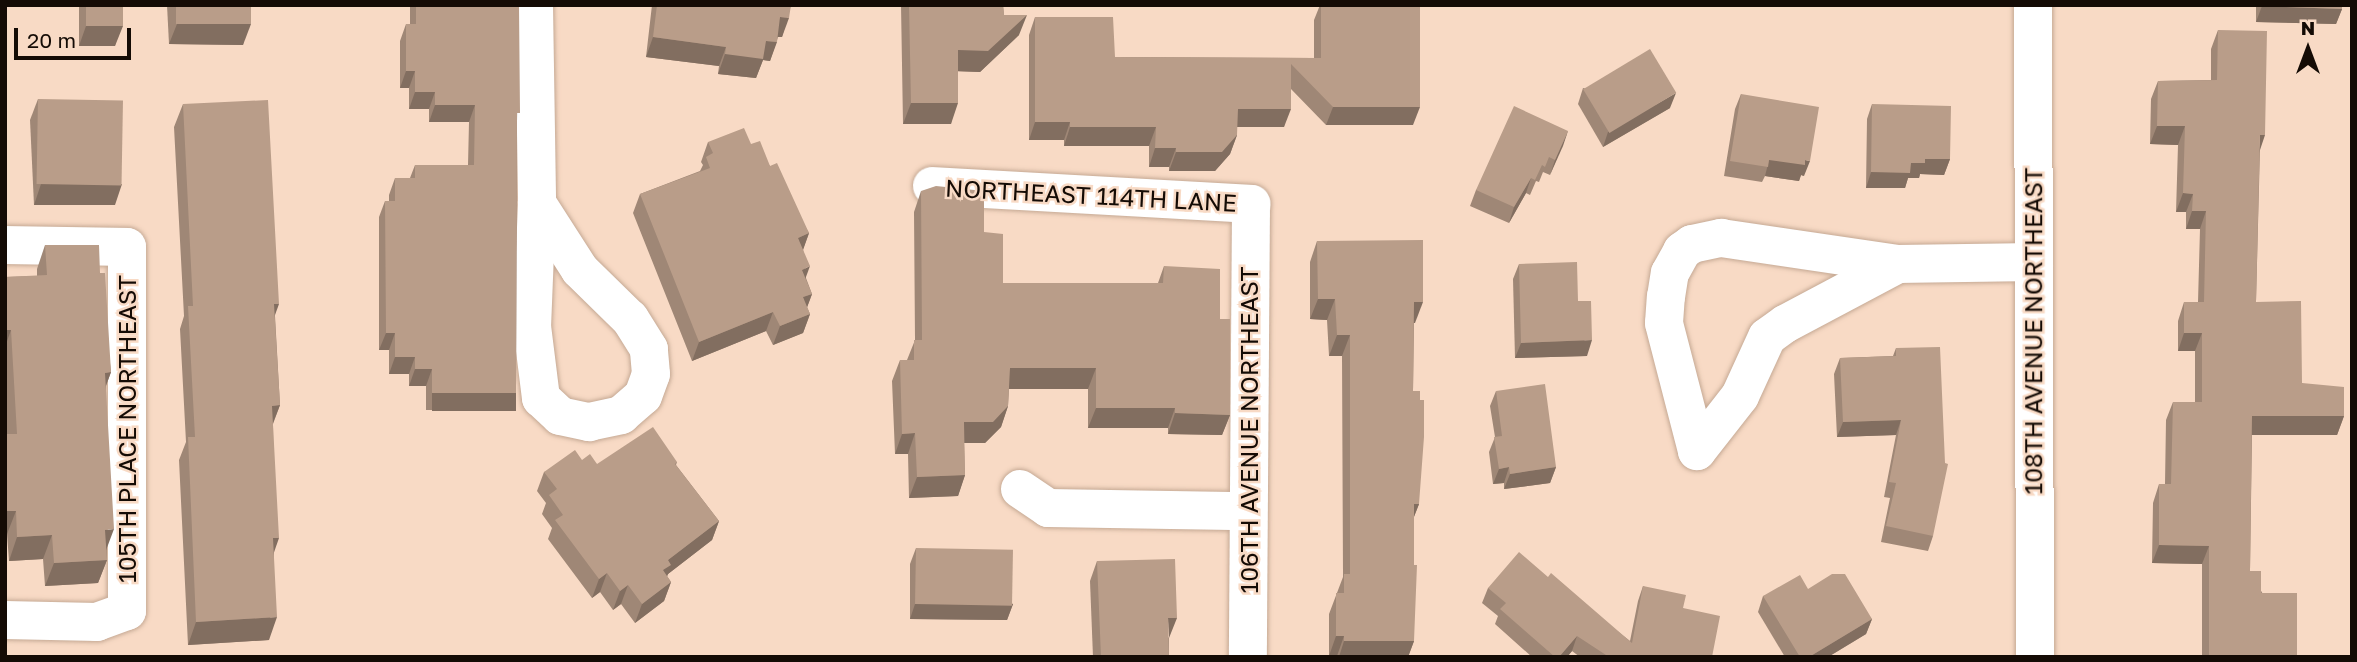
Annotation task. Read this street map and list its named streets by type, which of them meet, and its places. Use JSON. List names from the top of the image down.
{
  "streets": {
    "street": [
      "NORTHEAST 114TH LANE",
      "108TH AVENUE NORTHEAST",
      "105TH PLACE NORTHEAST",
      "106TH AVENUE NORTHEAST"
    ]
  },
  "crossings": [
    ["NORTHEAST 114TH LANE", "106TH AVENUE NORTHEAST"]
  ],
  "scale_bar": "20 m",
  "north": "top"
}
